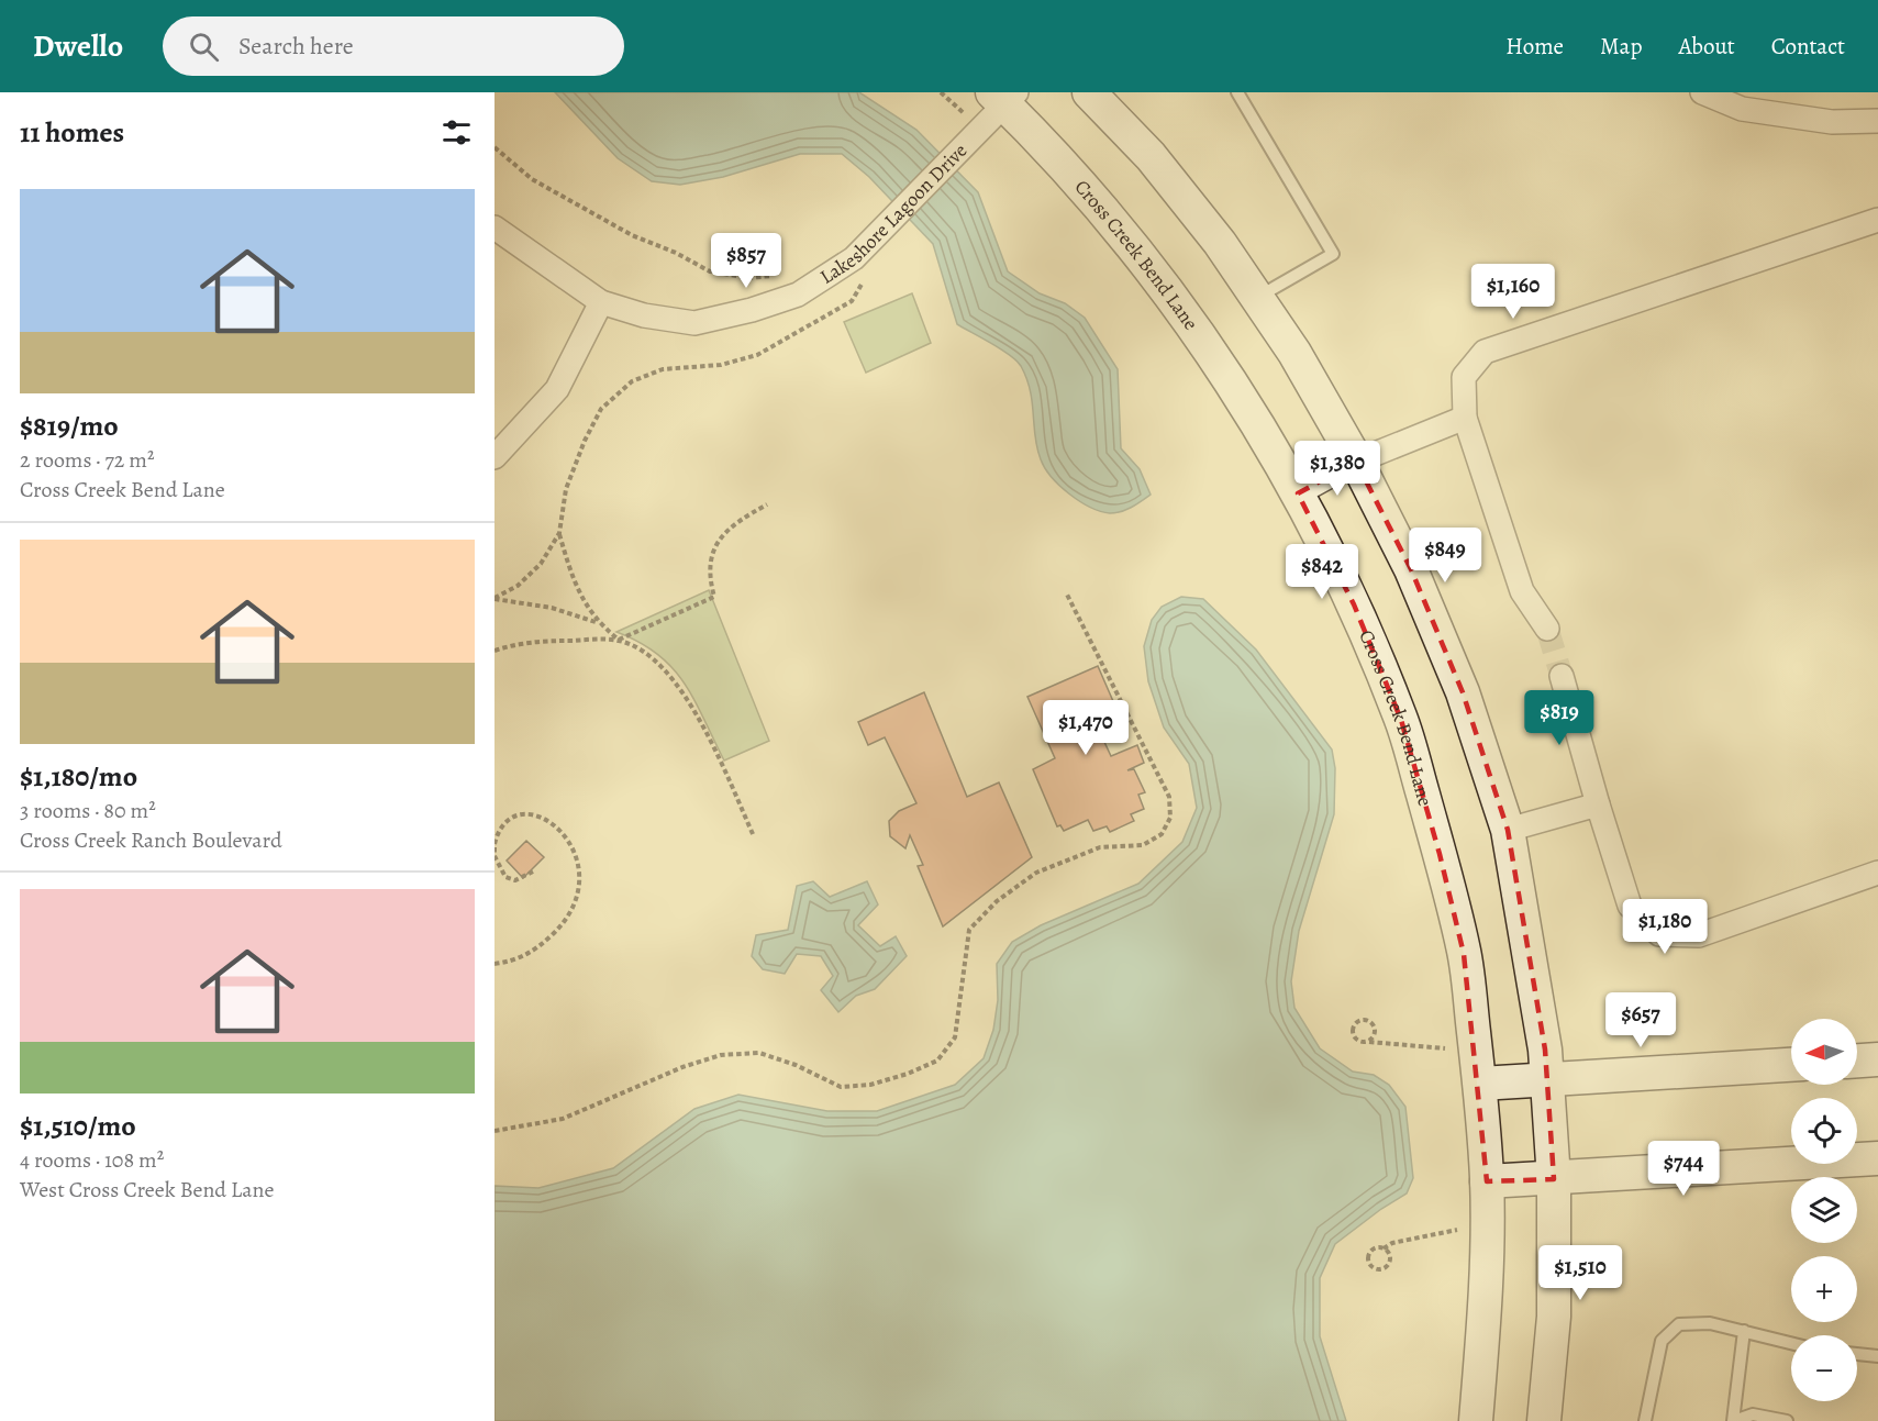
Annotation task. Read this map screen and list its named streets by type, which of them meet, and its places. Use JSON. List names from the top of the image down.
{
  "streets": {
    "main road": ["Cross Creek Bend Lane"],
    "street": ["Lakeshore Lagoon Drive"]
  },
  "crossings": [
    ["Lakeshore Lagoon Drive", "Cross Creek Bend Lane"]
  ],
  "north": "left",
  "page": {
    "header": "Dwello",
    "search": "Search here",
    "nav": [
      "Home",
      "Map",
      "About",
      "Contact"
    ],
    "heading": "11 homes",
    "list": [
      {
        "name": "$819/mo",
        "note": "2 rooms · 72 m² · Cross Creek Bend Lane"
      },
      {
        "name": "$1,180/mo",
        "note": "3 rooms · 80 m² · Cross Creek Ranch Boulevard"
      },
      {
        "name": "$1,510/mo",
        "note": "4 rooms · 108 m² · West Cross Creek Bend Lane"
      }
    ],
    "price": [
      "$857",
      "$1,160",
      "$1,380",
      "$849",
      "$842",
      "$819",
      "$1,470",
      "$1,180",
      "$657",
      "$744",
      "$1,510"
    ],
    "map_buttons": ["+", "−"]
  }
}
